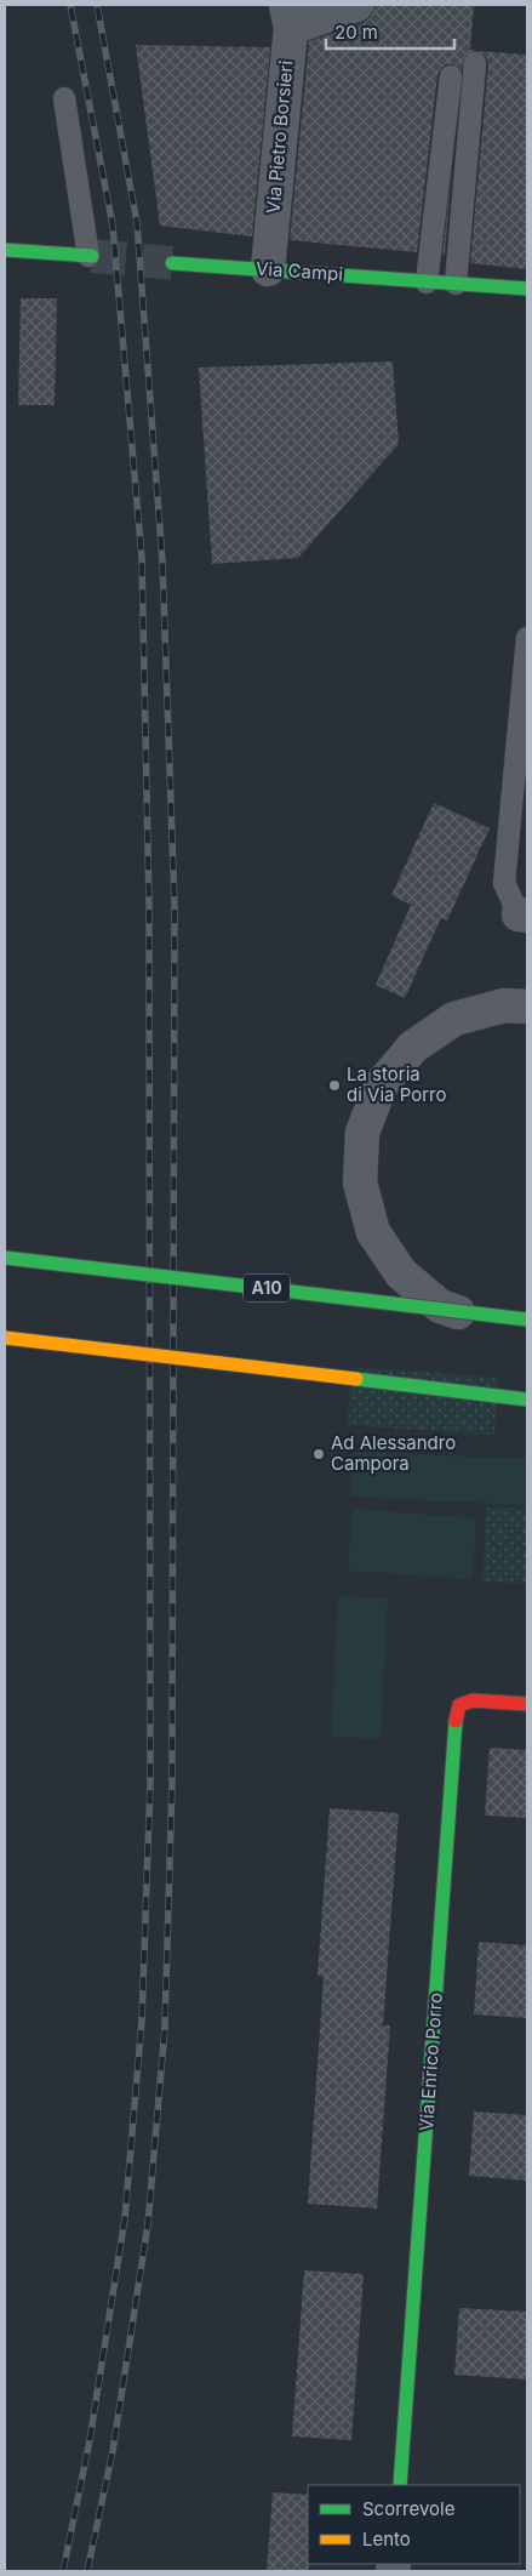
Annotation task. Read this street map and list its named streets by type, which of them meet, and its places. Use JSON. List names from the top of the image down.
{
  "streets": {
    "main road": ["Via Campi", "A10", "Via Enrico Porro"],
    "street": ["Via Pietro Borsieri"]
  },
  "crossings": [
    ["Via Pietro Borsieri", "Via Campi"]
  ],
  "places": ["La storia di Via Porro", "Ad Alessandro Campora"],
  "legend": ["Scorrevole", "Lento"],
  "scale_bar": "20 m"
}
